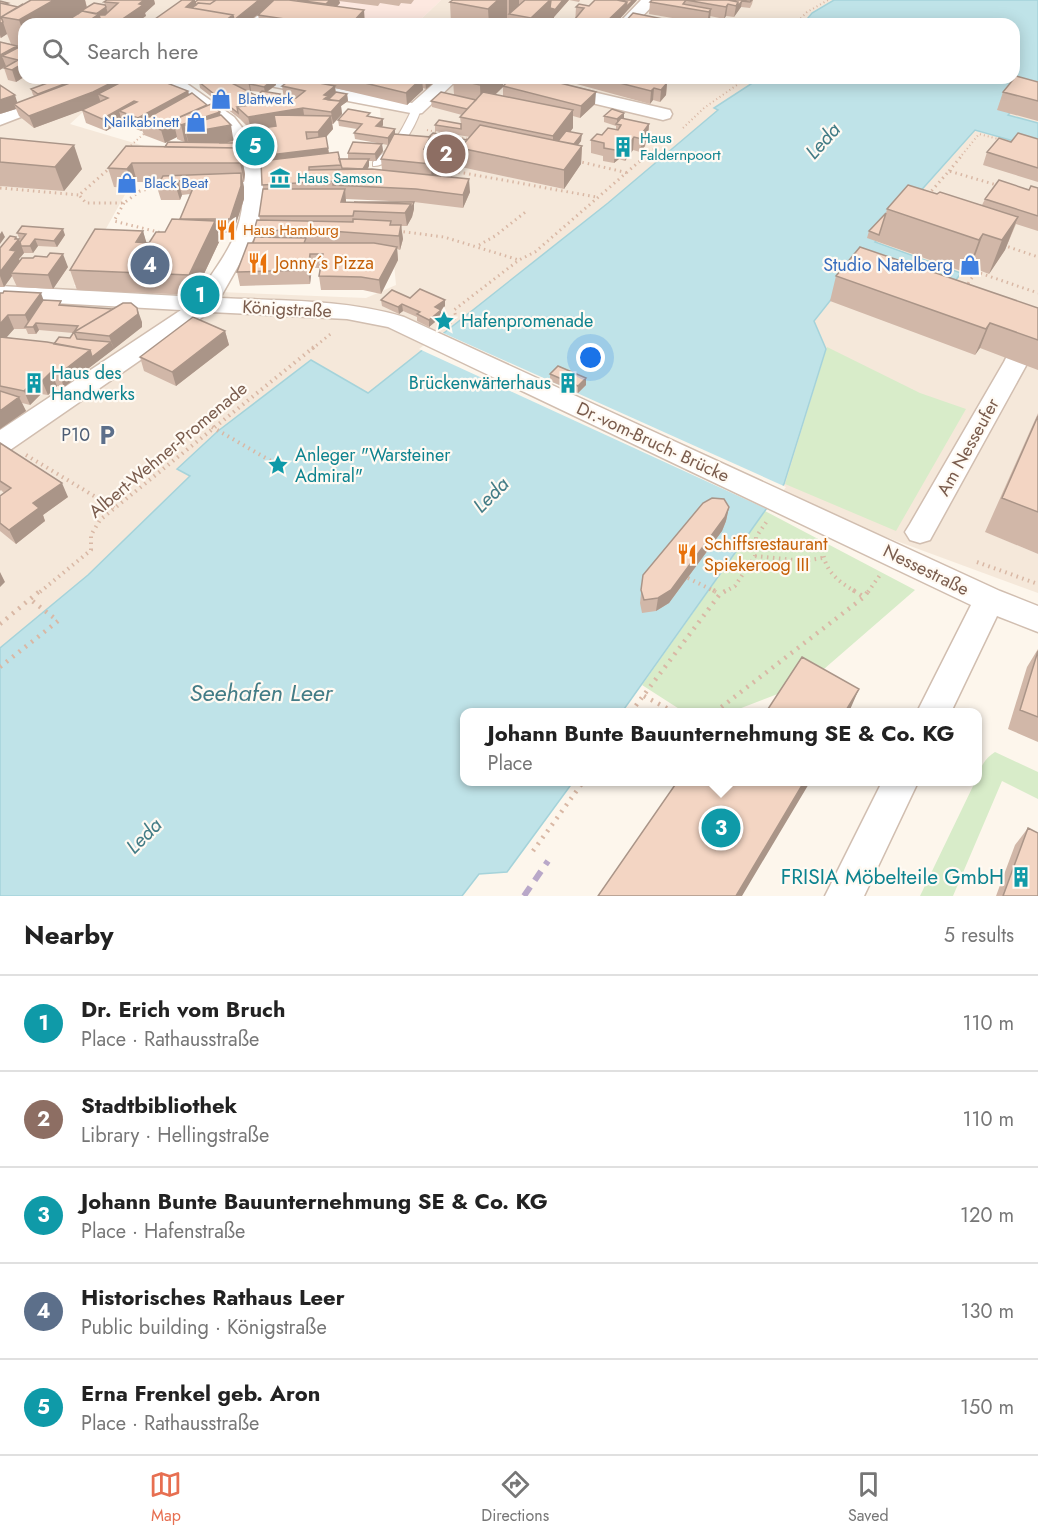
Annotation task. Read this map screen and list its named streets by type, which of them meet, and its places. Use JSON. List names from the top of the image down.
{
  "streets": {
    "street": [
      "Königstraße",
      "Dr.-vom-Bruch- Brücke",
      "Am Nesseufer",
      "Nessestraße"
    ],
    "path": ["Albert-Wehner-Promenade"]
  },
  "crossings": [
    ["Königstraße", "Dr.-vom-Bruch- Brücke"],
    ["Dr.-vom-Bruch- Brücke", "Nessestraße"]
  ],
  "water": ["Leda", "Seehafen Leer"],
  "places": {
    "shop": [
      "Blattwerk",
      "Nailkabinett",
      "Black Beat",
      "Studio Natelberg"
    ],
    "building": [
      "Haus Faldernpoort",
      "Haus des Handwerks",
      "Brückenwärterhaus",
      "FRISIA Möbelteile GmbH"
    ],
    "museum": ["Haus Samson"],
    "restaurant": ["Haus Hamburg", "Jonny´s Pizza", "Schiffsrestaurant Spiekeroog III"],
    "place": ["Hafenpromenade", "Anleger \"Warsteiner Admiral\""],
    "parking": ["P10"]
  },
  "page": {
    "search": "Search here",
    "pins": [
      "5",
      "2",
      "4",
      "1",
      "3"
    ],
    "popup": ["Johann Bunte Bauunternehmung SE & Co. KG", "Place"],
    "heading": ["Nearby", "5 results"],
    "list": [
      {
        "mark": "1",
        "name": "Dr. Erich vom Bruch",
        "note": "Place · Rathausstraße",
        "value": "110 m"
      },
      {
        "mark": "2",
        "name": "Stadtbibliothek",
        "note": "Library · Hellingstraße",
        "value": "110 m"
      },
      {
        "mark": "3",
        "name": "Johann Bunte Bauunternehmung SE & Co. KG",
        "note": "Place · Hafenstraße",
        "value": "120 m"
      },
      {
        "mark": "4",
        "name": "Historisches Rathaus Leer",
        "note": "Public building · Königstraße",
        "value": "130 m"
      },
      {
        "mark": "5",
        "name": "Erna Frenkel geb. Aron",
        "note": "Place · Rathausstraße",
        "value": "150 m"
      }
    ],
    "nav": ["Map", "Directions", "Saved"]
  }
}
